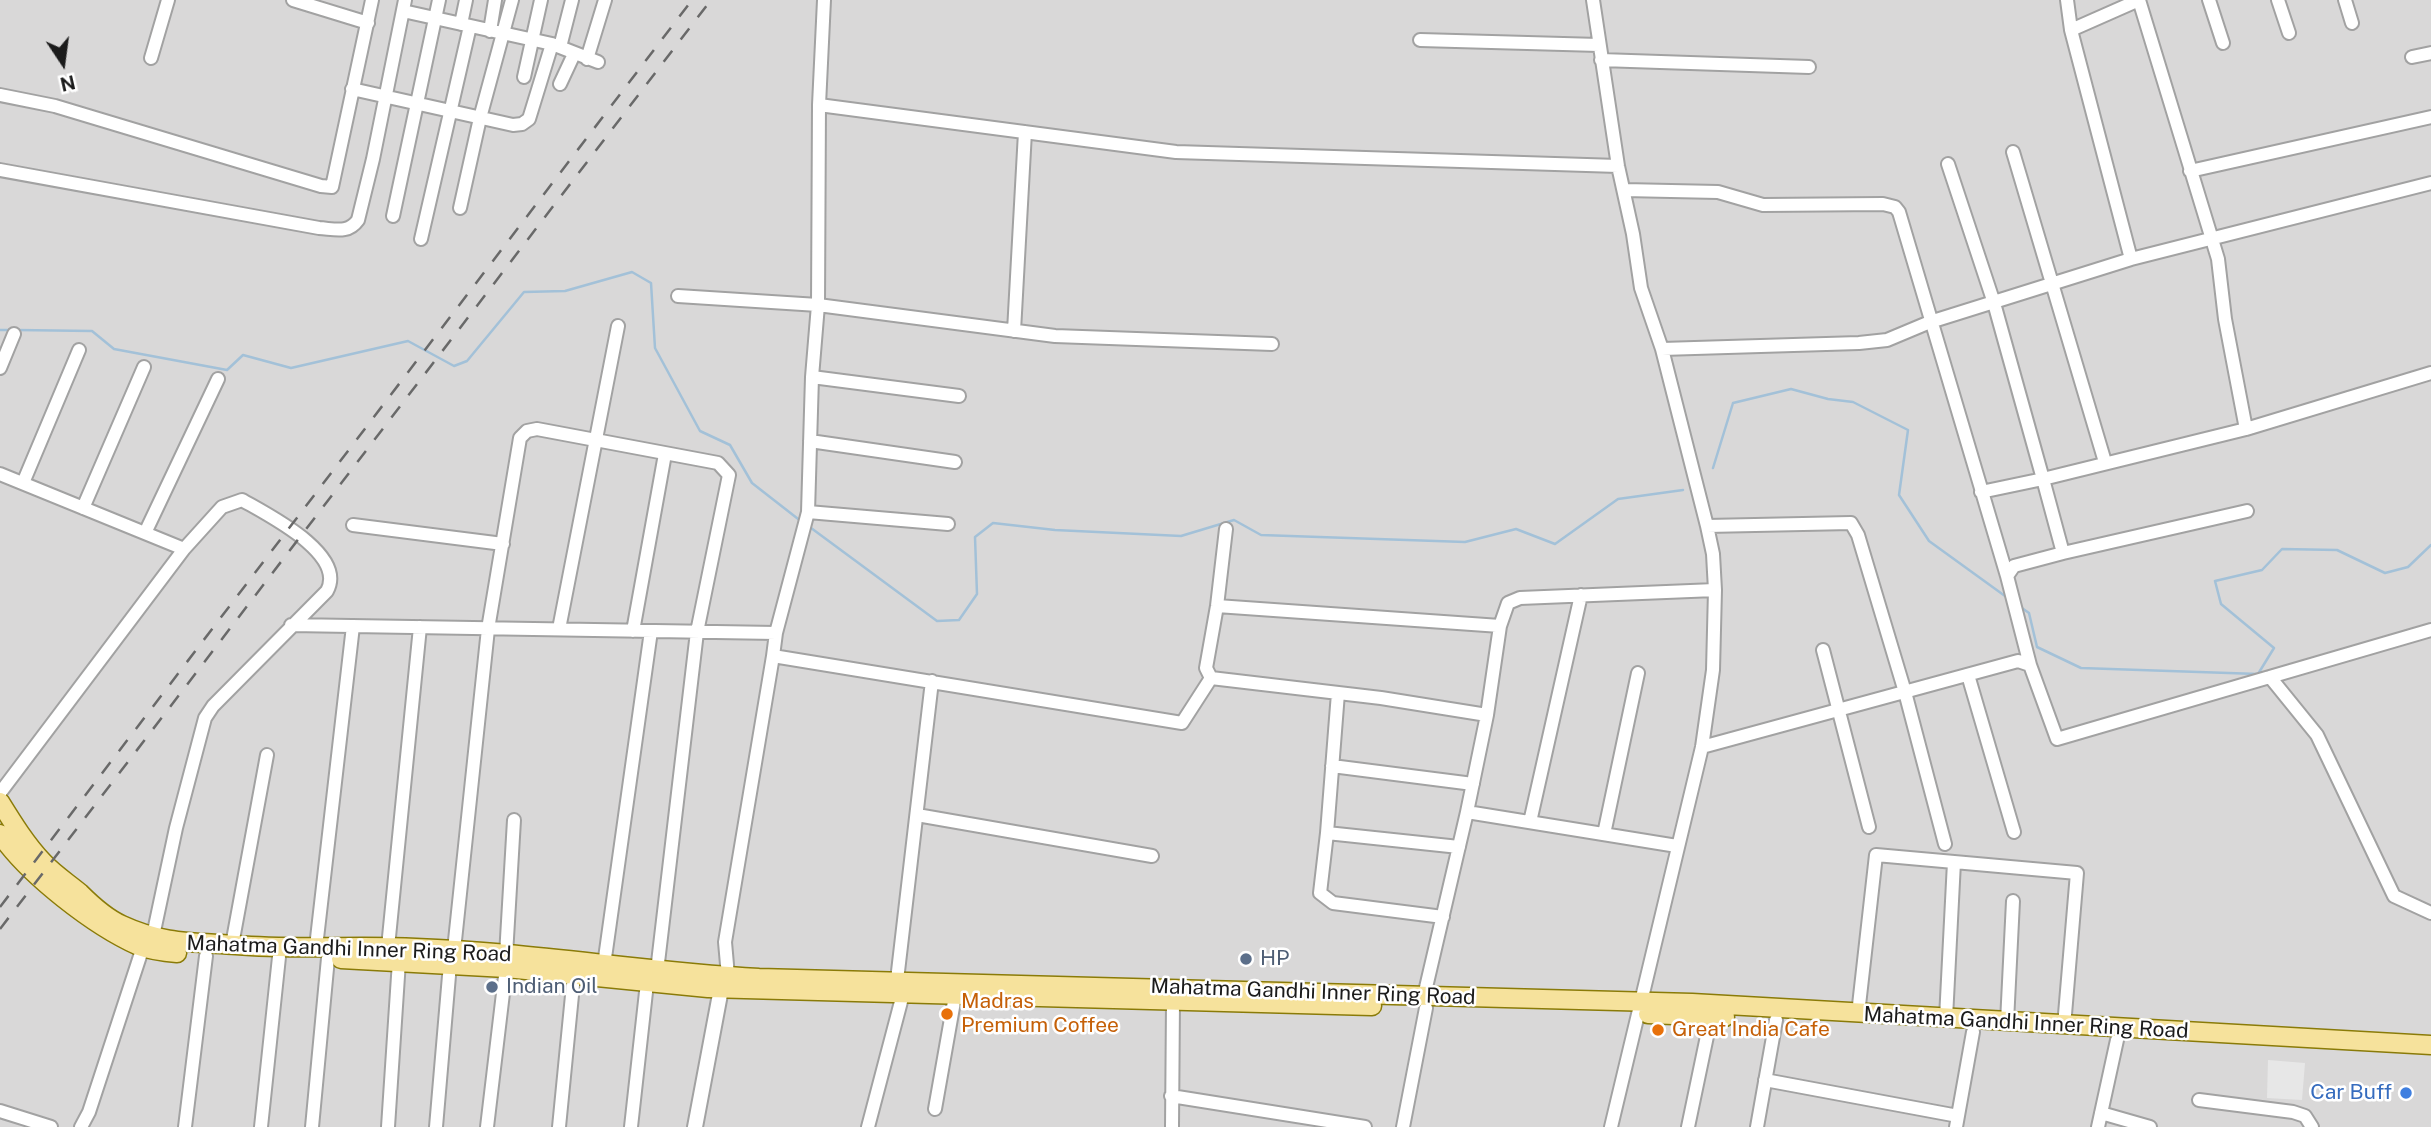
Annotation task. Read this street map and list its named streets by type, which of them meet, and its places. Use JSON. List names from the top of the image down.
{
  "streets": {
    "main road": ["Mahatma Gandhi Inner Ring Road"]
  },
  "places": [
    "HP",
    "Indian Oil",
    "Madras Premium Coffee",
    "Great India Cafe",
    "Car Buff"
  ],
  "north": "bottom"
}
